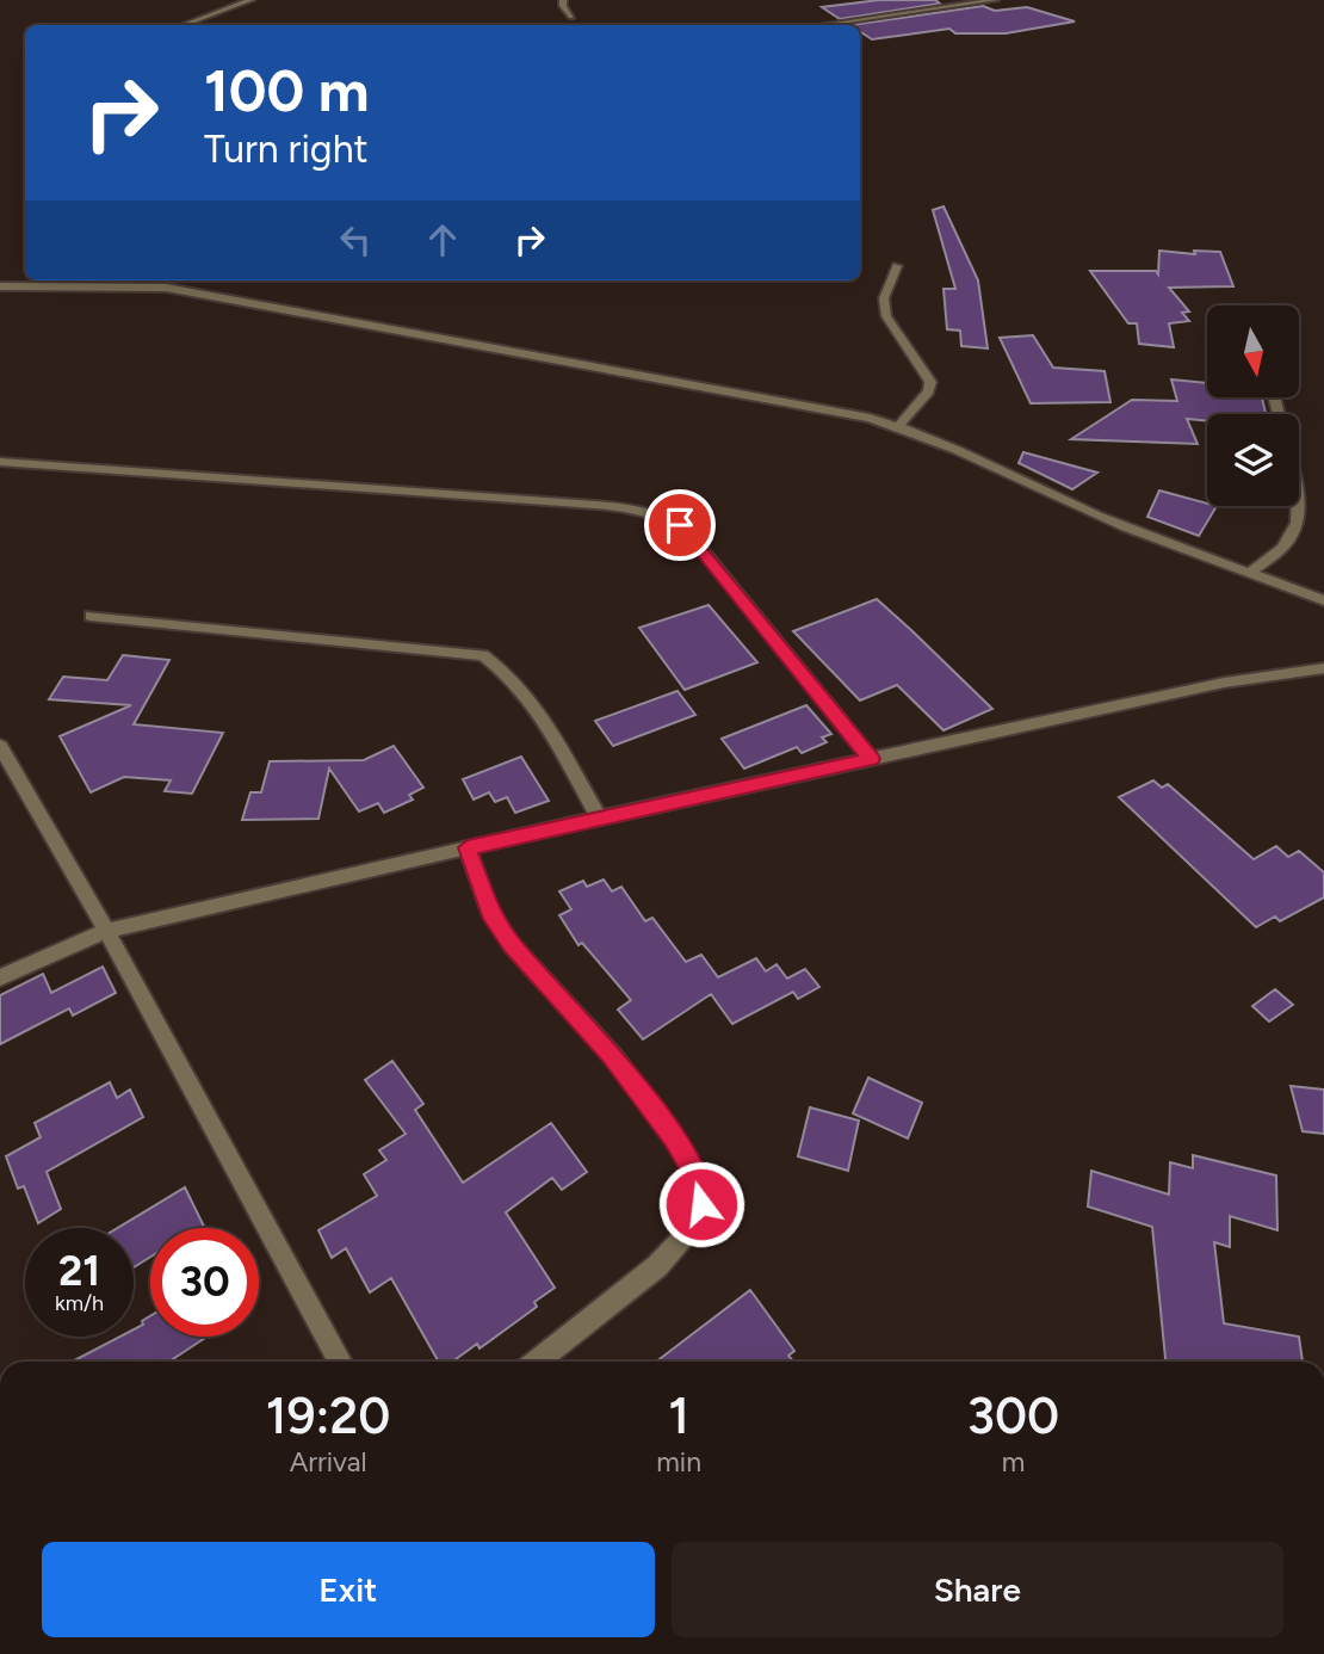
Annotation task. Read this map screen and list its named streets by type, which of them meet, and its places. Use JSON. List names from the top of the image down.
{
  "north": "bottom",
  "page": {
    "turn": ["100 m", "Turn right"],
    "speed": "21 km/h",
    "limit": "30",
    "eta": [
      "19:20",
      "Arrival",
      "1",
      "min",
      "300",
      "m"
    ],
    "buttons": ["Exit", "Share"]
  }
}
